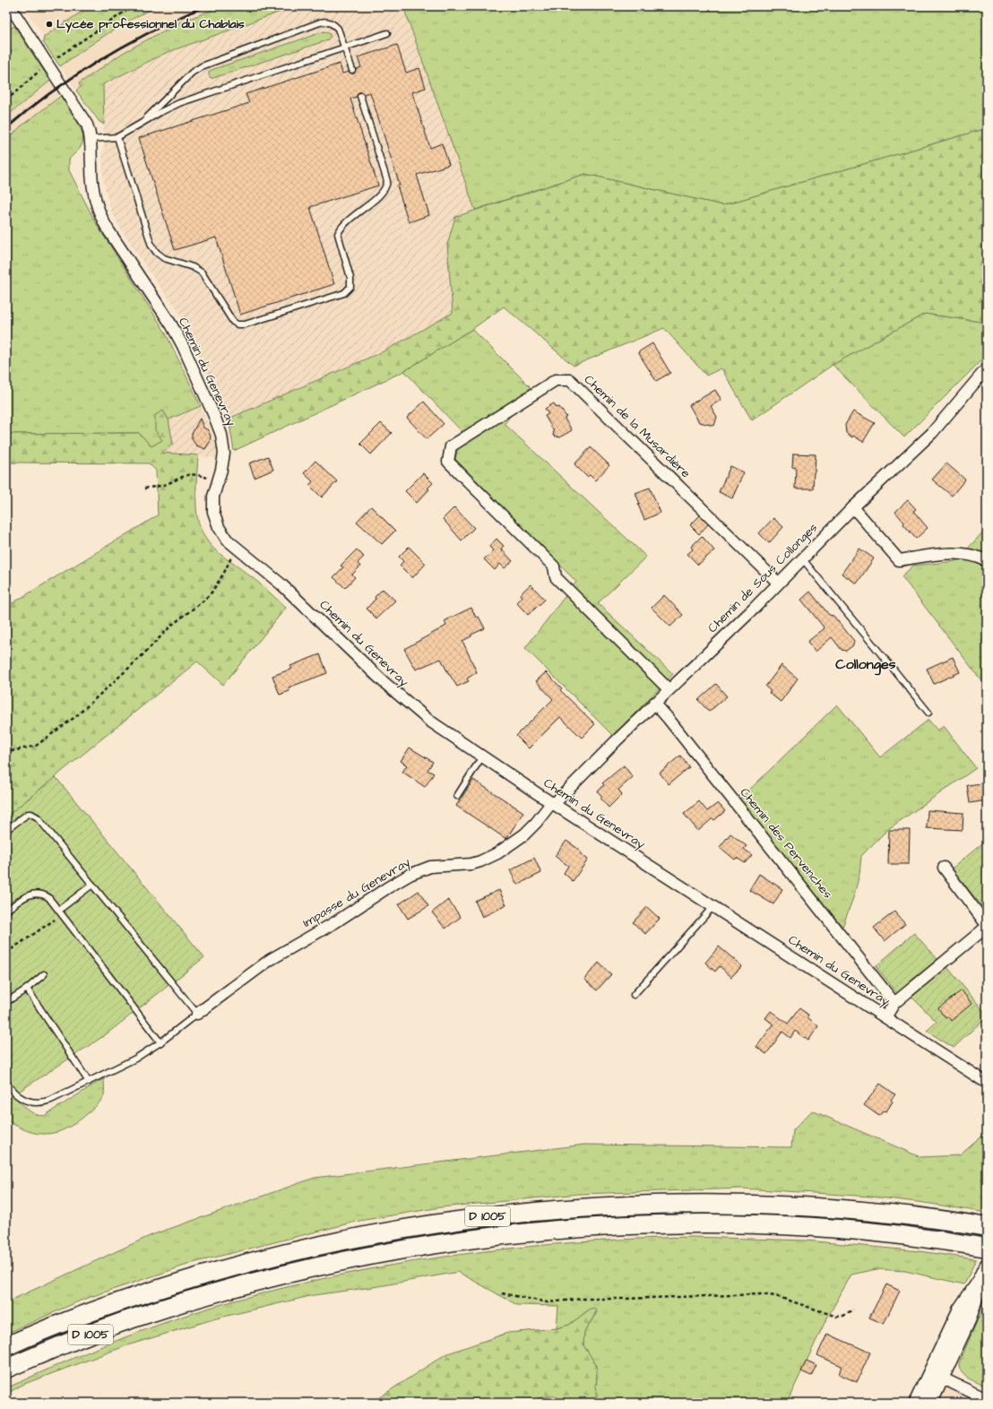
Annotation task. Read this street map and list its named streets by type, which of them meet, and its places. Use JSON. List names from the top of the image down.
{
  "streets": {
    "highway": ["D 1005"],
    "street": [
      "Chemin du Genevray",
      "Chemin de la Musardière",
      "Chemin de Sous Collonges",
      "Chemin des Pervenches",
      "Impasse du Genevray"
    ]
  },
  "crossings": [
    ["Chemin du Genevray", "Chemin de Sous Collonges"],
    ["Chemin du Genevray", "Impasse du Genevray"],
    ["Chemin de la Musardière", "Chemin de Sous Collonges"],
    ["Chemin de Sous Collonges", "Chemin des Pervenches"],
    ["Chemin de Sous Collonges", "Impasse du Genevray"]
  ],
  "districts": ["Collonges"],
  "places": ["Lycée professionnel du Chablais"]
}
